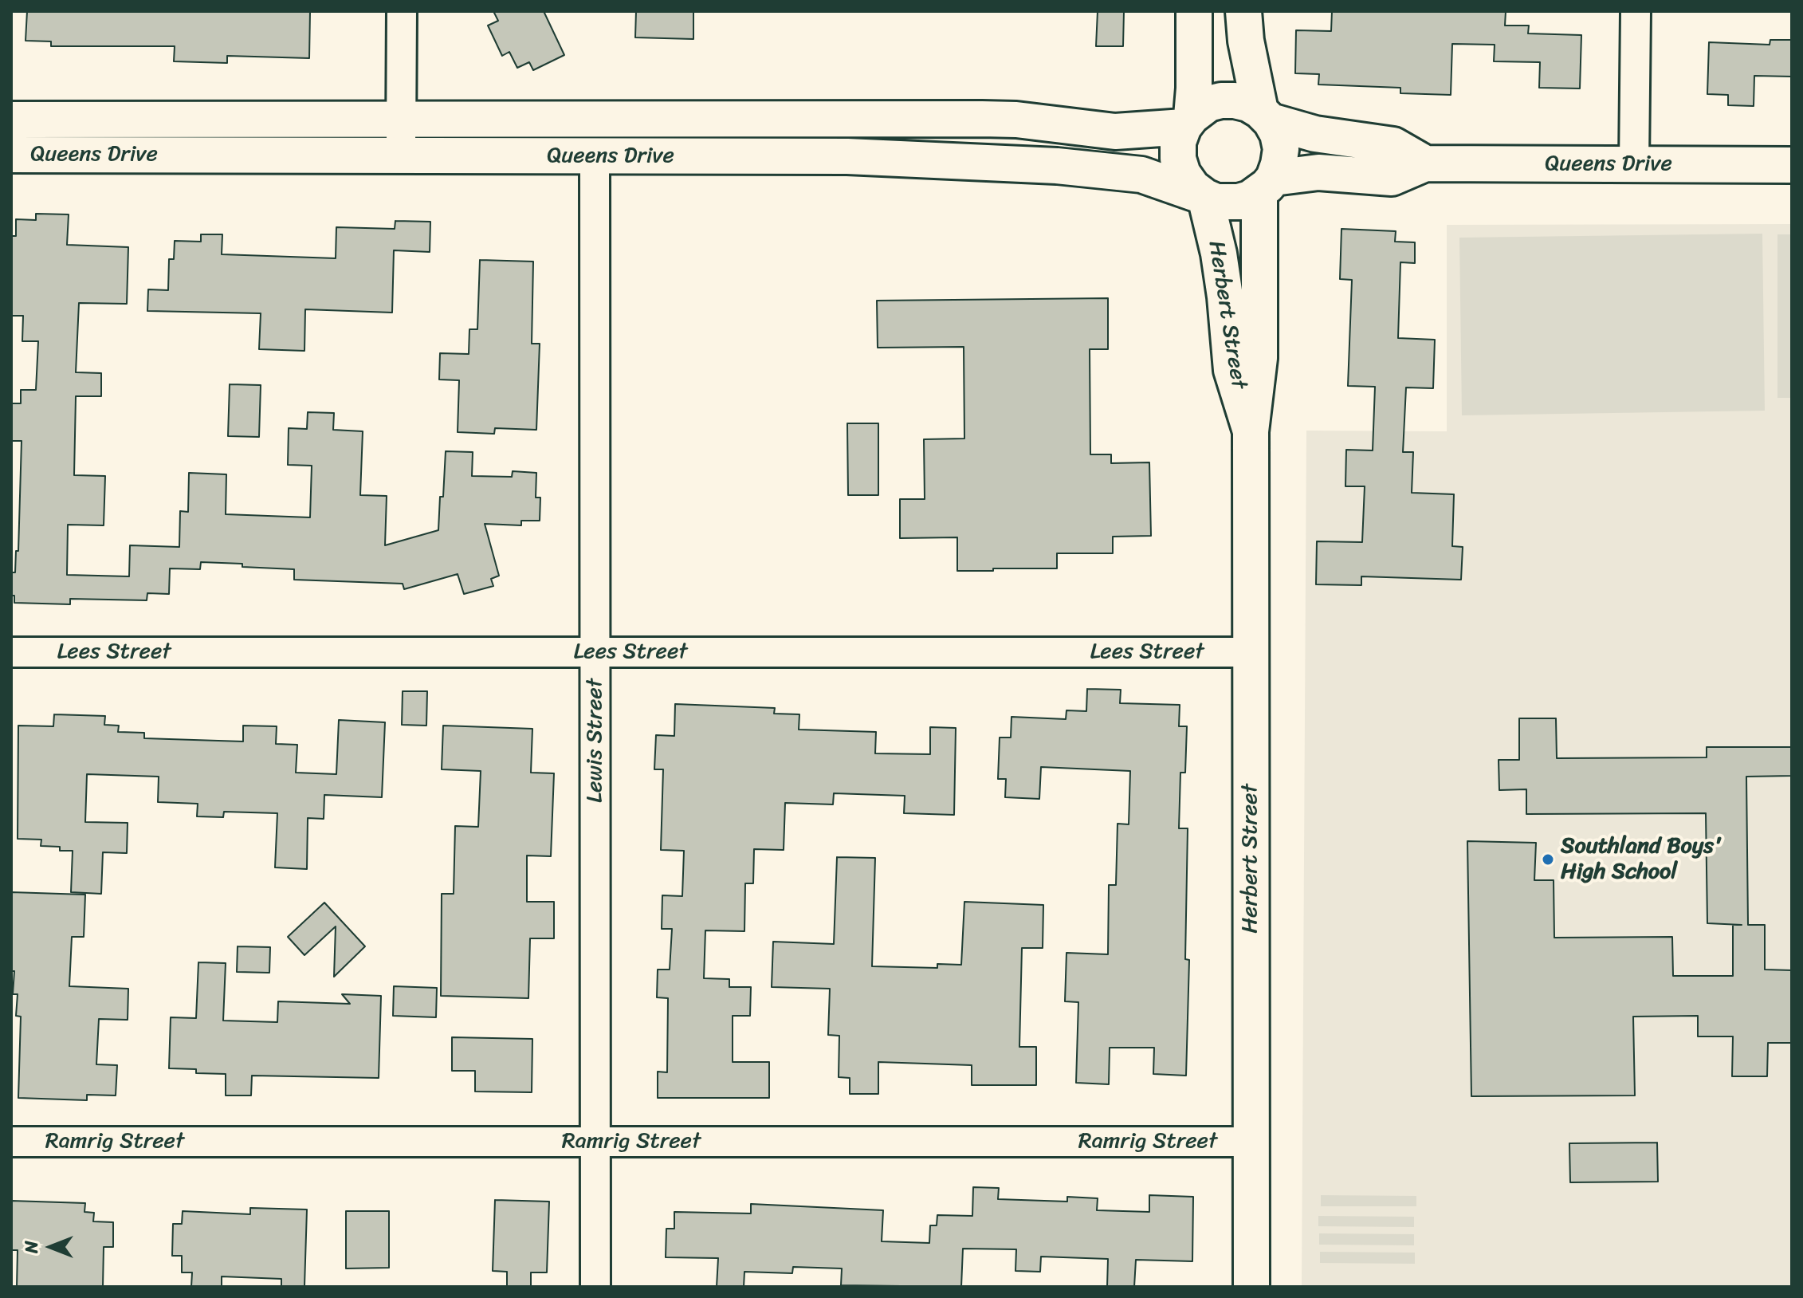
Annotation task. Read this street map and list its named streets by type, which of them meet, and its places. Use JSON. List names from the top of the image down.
{
  "streets": {
    "main road": ["Queens Drive", "Herbert Street"],
    "street": ["Lees Street", "Lewis Street", "Ramrig Street"]
  },
  "crossings": [
    ["Queens Drive", "Herbert Street"],
    ["Queens Drive", "Lewis Street"],
    ["Herbert Street", "Lees Street"],
    ["Herbert Street", "Ramrig Street"],
    ["Lees Street", "Lewis Street"],
    ["Lewis Street", "Ramrig Street"]
  ],
  "places": ["Southland Boys' High School"],
  "north": "left"
}
